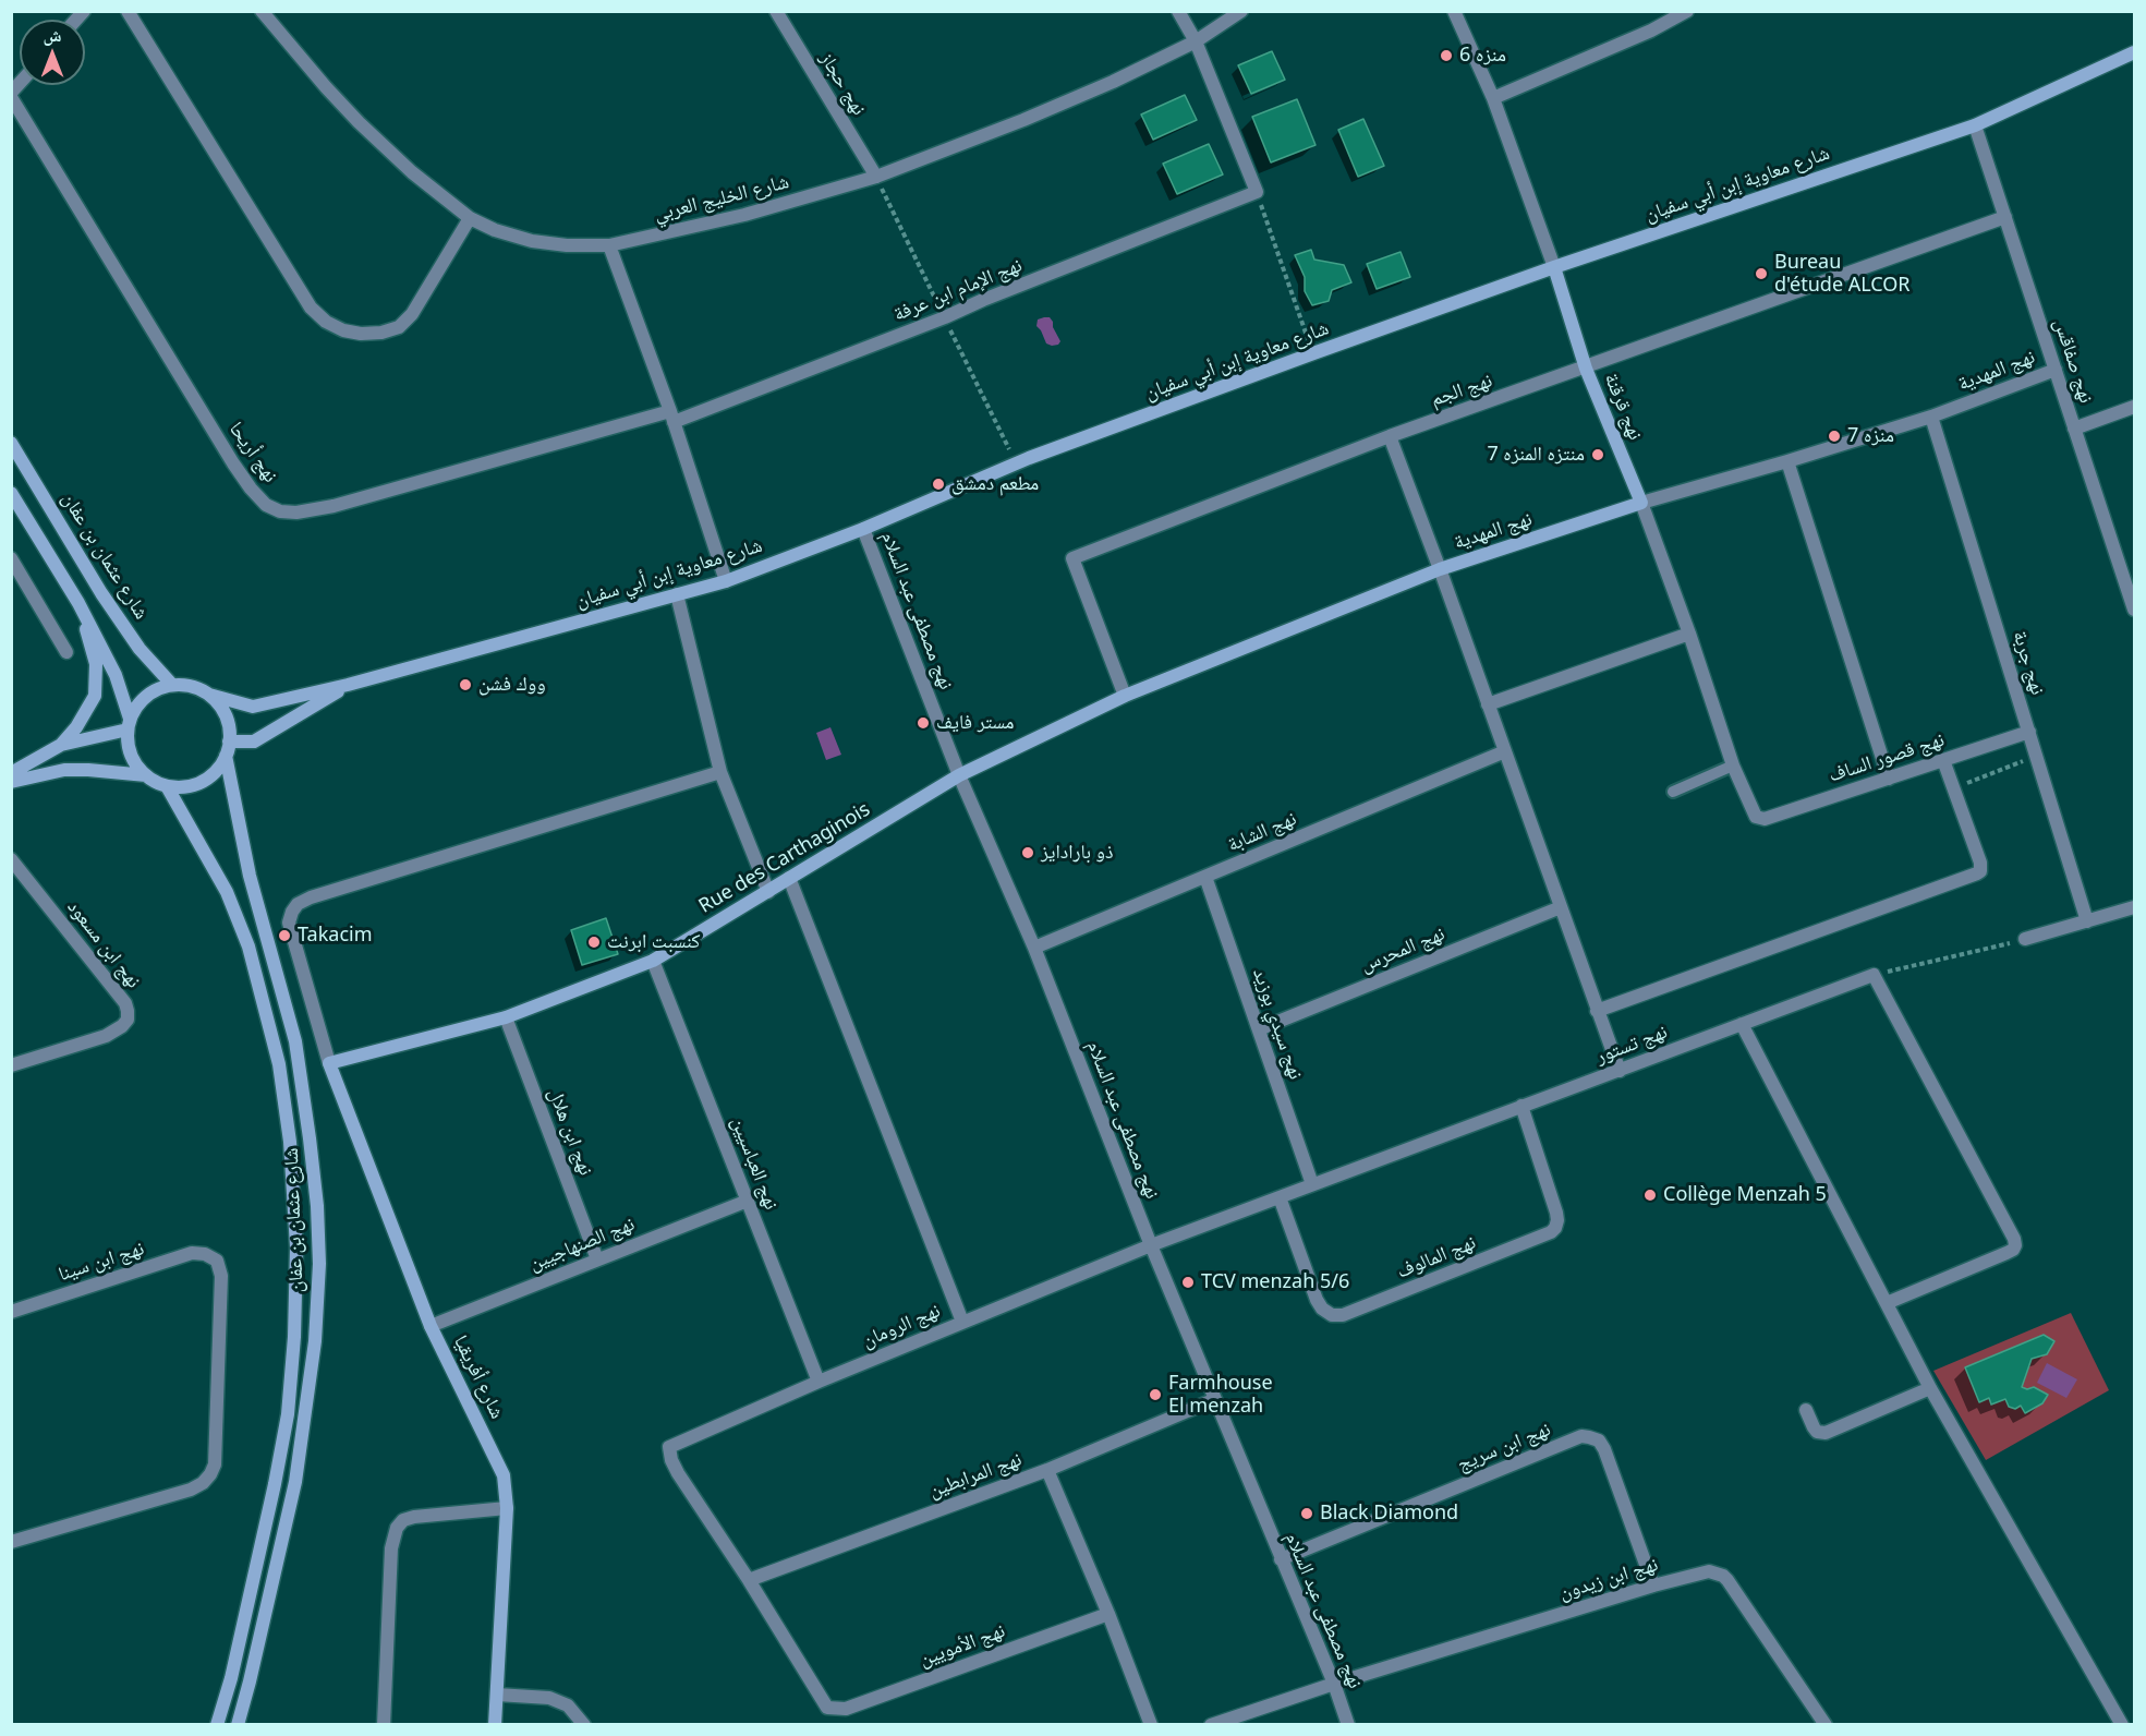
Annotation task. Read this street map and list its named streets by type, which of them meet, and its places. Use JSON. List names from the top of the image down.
{
  "streets": {
    "main road": [
      "شارع معاوية إبن أبي سفيان",
      "نهج المهدية",
      "نهج قرقنة",
      "شارع عثمان بن عفان",
      "Rue des Carthaginois",
      "شارع أفريقيا"
    ],
    "street": [
      "نهج حجاز",
      "شارع الخليج العربي",
      "نهج الإمام ابن عرفة",
      "نهج صفاقس",
      "نهج الجم",
      "نهج أريحا",
      "نهج مصطفى عبد السلام",
      "نهج جربة",
      "نهج قصور الساف",
      "نهج الشابة",
      "نهج ابن مسعود",
      "نهج المحرس",
      "نهج سيدي بوزيد",
      "نهج تستور",
      "نهج ابن هلال",
      "نهج العباسيين",
      "نهج الصنهاجيين",
      "نهج المالوف",
      "نهج ابن سينا",
      "نهج الرومان",
      "نهج ابن سريج",
      "نهج المرابطين",
      "نهج ابن زيدون",
      "نهج الأمويين"
    ]
  },
  "crossings": [
    ["نهج حجاز", "شارع الخليج العربي"],
    ["شارع معاوية إبن أبي سفيان", "نهج صفاقس"],
    ["شارع معاوية إبن أبي سفيان", "نهج قرقنة"],
    ["شارع معاوية إبن أبي سفيان", "شارع عثمان بن عفان"],
    ["شارع معاوية إبن أبي سفيان", "نهج مصطفى عبد السلام"],
    ["نهج الإمام ابن عرفة", "نهج أريحا"],
    ["نهج صفاقس", "نهج المهدية"],
    ["نهج صفاقس", "نهج الجم"],
    ["نهج المهدية", "نهج الجم"],
    ["نهج المهدية", "نهج قرقنة"],
    ["نهج المهدية", "نهج مصطفى عبد السلام"],
    ["نهج المهدية", "نهج جربة"],
    ["نهج المهدية", "Rue des Carthaginois"],
    ["نهج الجم", "نهج قرقنة"],
    ["نهج قرقنة", "نهج قصور الساف"],
    ["نهج مصطفى عبد السلام", "نهج الشابة"],
    ["نهج مصطفى عبد السلام", "Rue des Carthaginois"],
    ["نهج مصطفى عبد السلام", "نهج تستور"],
    ["نهج مصطفى عبد السلام", "نهج الرومان"],
    ["نهج مصطفى عبد السلام", "نهج ابن سريج"],
    ["نهج مصطفى عبد السلام", "نهج المرابطين"],
    ["نهج مصطفى عبد السلام", "نهج ابن زيدون"],
    ["نهج جربة", "نهج قصور الساف"],
    ["نهج الشابة", "نهج سيدي بوزيد"],
    ["Rue des Carthaginois", "نهج ابن هلال"],
    ["Rue des Carthaginois", "نهج العباسيين"],
    ["Rue des Carthaginois", "شارع أفريقيا"],
    ["نهج المحرس", "نهج سيدي بوزيد"],
    ["نهج سيدي بوزيد", "نهج تستور"],
    ["نهج تستور", "نهج المالوف"],
    ["نهج تستور", "نهج الرومان"],
    ["نهج ابن هلال", "نهج الصنهاجيين"],
    ["نهج العباسيين", "نهج الصنهاجيين"],
    ["نهج العباسيين", "نهج الرومان"],
    ["نهج الصنهاجيين", "شارع أفريقيا"],
    ["نهج الرومان", "نهج المرابطين"],
    ["نهج الرومان", "نهج الأمويين"],
    ["نهج ابن سريج", "نهج ابن زيدون"],
    ["نهج المرابطين", "نهج الأمويين"]
  ],
  "places": [
    "منزه 6",
    "Bureau d'étude ALCOR",
    "منزه 7",
    "منتزه المنزه 7",
    "مطعم دمشق",
    "ووك فشن",
    "مستر فايف",
    "ذو بارادايز",
    "Takacim",
    "كنسبت ابرنت",
    "Collège Menzah 5",
    "TCV menzah 5/6",
    "Farmhouse El menzah",
    "Black Diamond"
  ],
  "north": "top"
}
